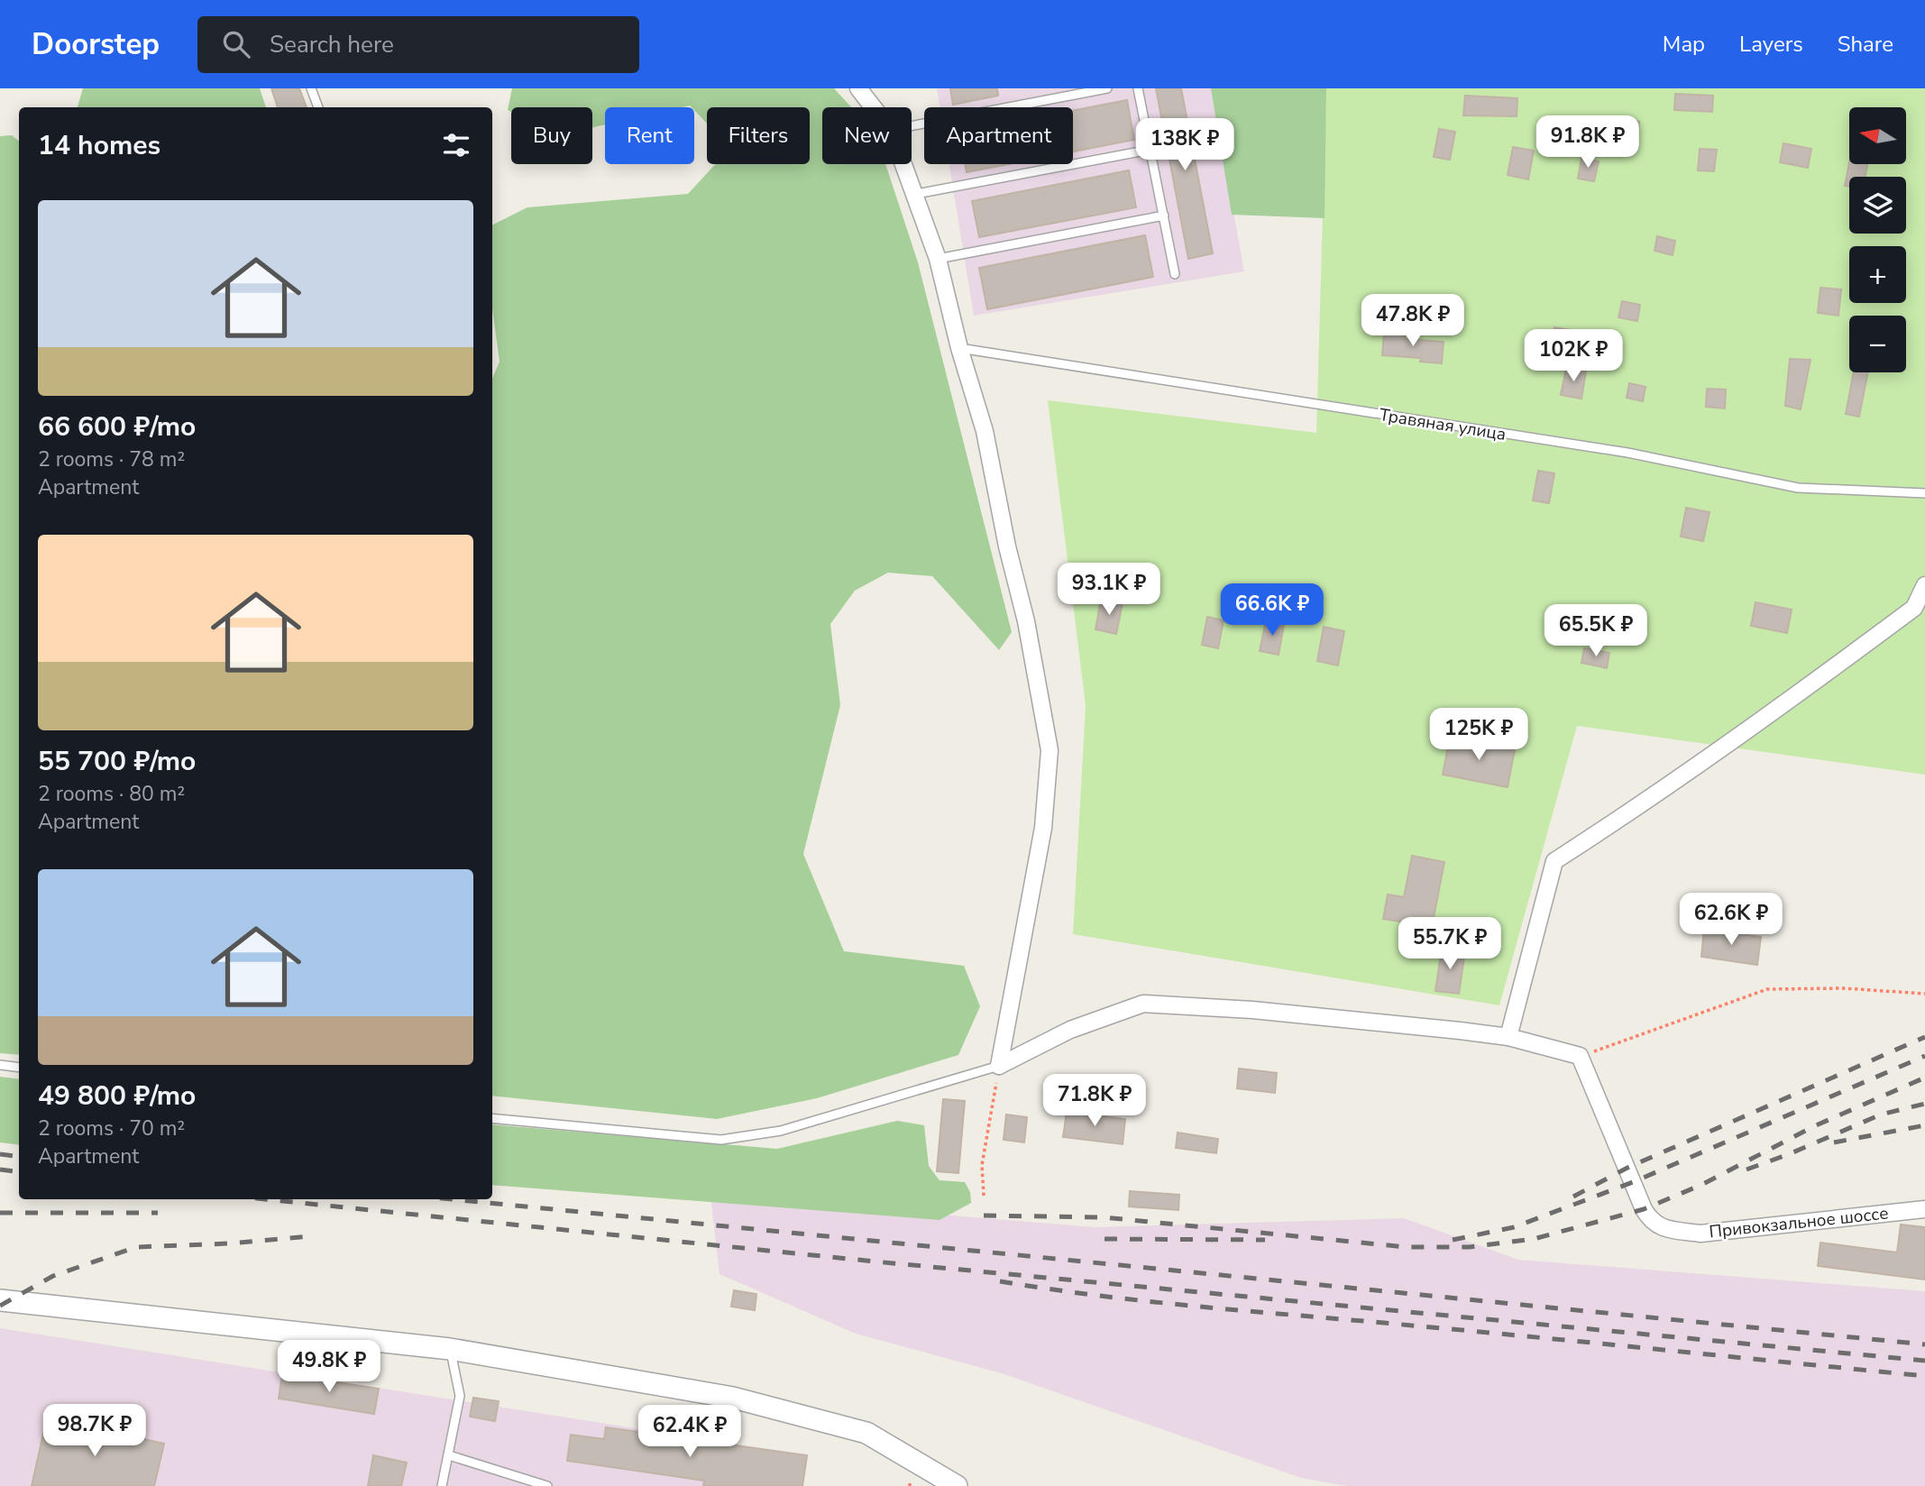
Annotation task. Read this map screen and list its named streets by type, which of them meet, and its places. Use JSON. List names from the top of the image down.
{
  "streets": {
    "street": ["Привокзальное шоссе"],
    "lane": ["Травяная улица"]
  },
  "north": "left",
  "page": {
    "header": "Doorstep",
    "search": "Search here",
    "nav": ["Map", "Layers", "Share"],
    "map_buttons": ["+", "−"],
    "chip": [
      "Buy",
      "Rent",
      "Filters",
      "New",
      "Apartment"
    ],
    "heading": "14 homes",
    "price": [
      "91.8K ₽",
      "138K ₽",
      "47.8K ₽",
      "102K ₽",
      "93.1K ₽",
      "66.6K ₽",
      "65.5K ₽",
      "125K ₽",
      "62.6K ₽",
      "55.7K ₽",
      "71.8K ₽",
      "49.8K ₽",
      "98.7K ₽",
      "62.4K ₽"
    ],
    "list": [
      {
        "name": "66 600 ₽/mo",
        "note": "2 rooms · 78 m² · Apartment"
      },
      {
        "name": "55 700 ₽/mo",
        "note": "2 rooms · 80 m² · Apartment"
      },
      {
        "name": "49 800 ₽/mo",
        "note": "2 rooms · 70 m² · Apartment"
      }
    ]
  }
}
